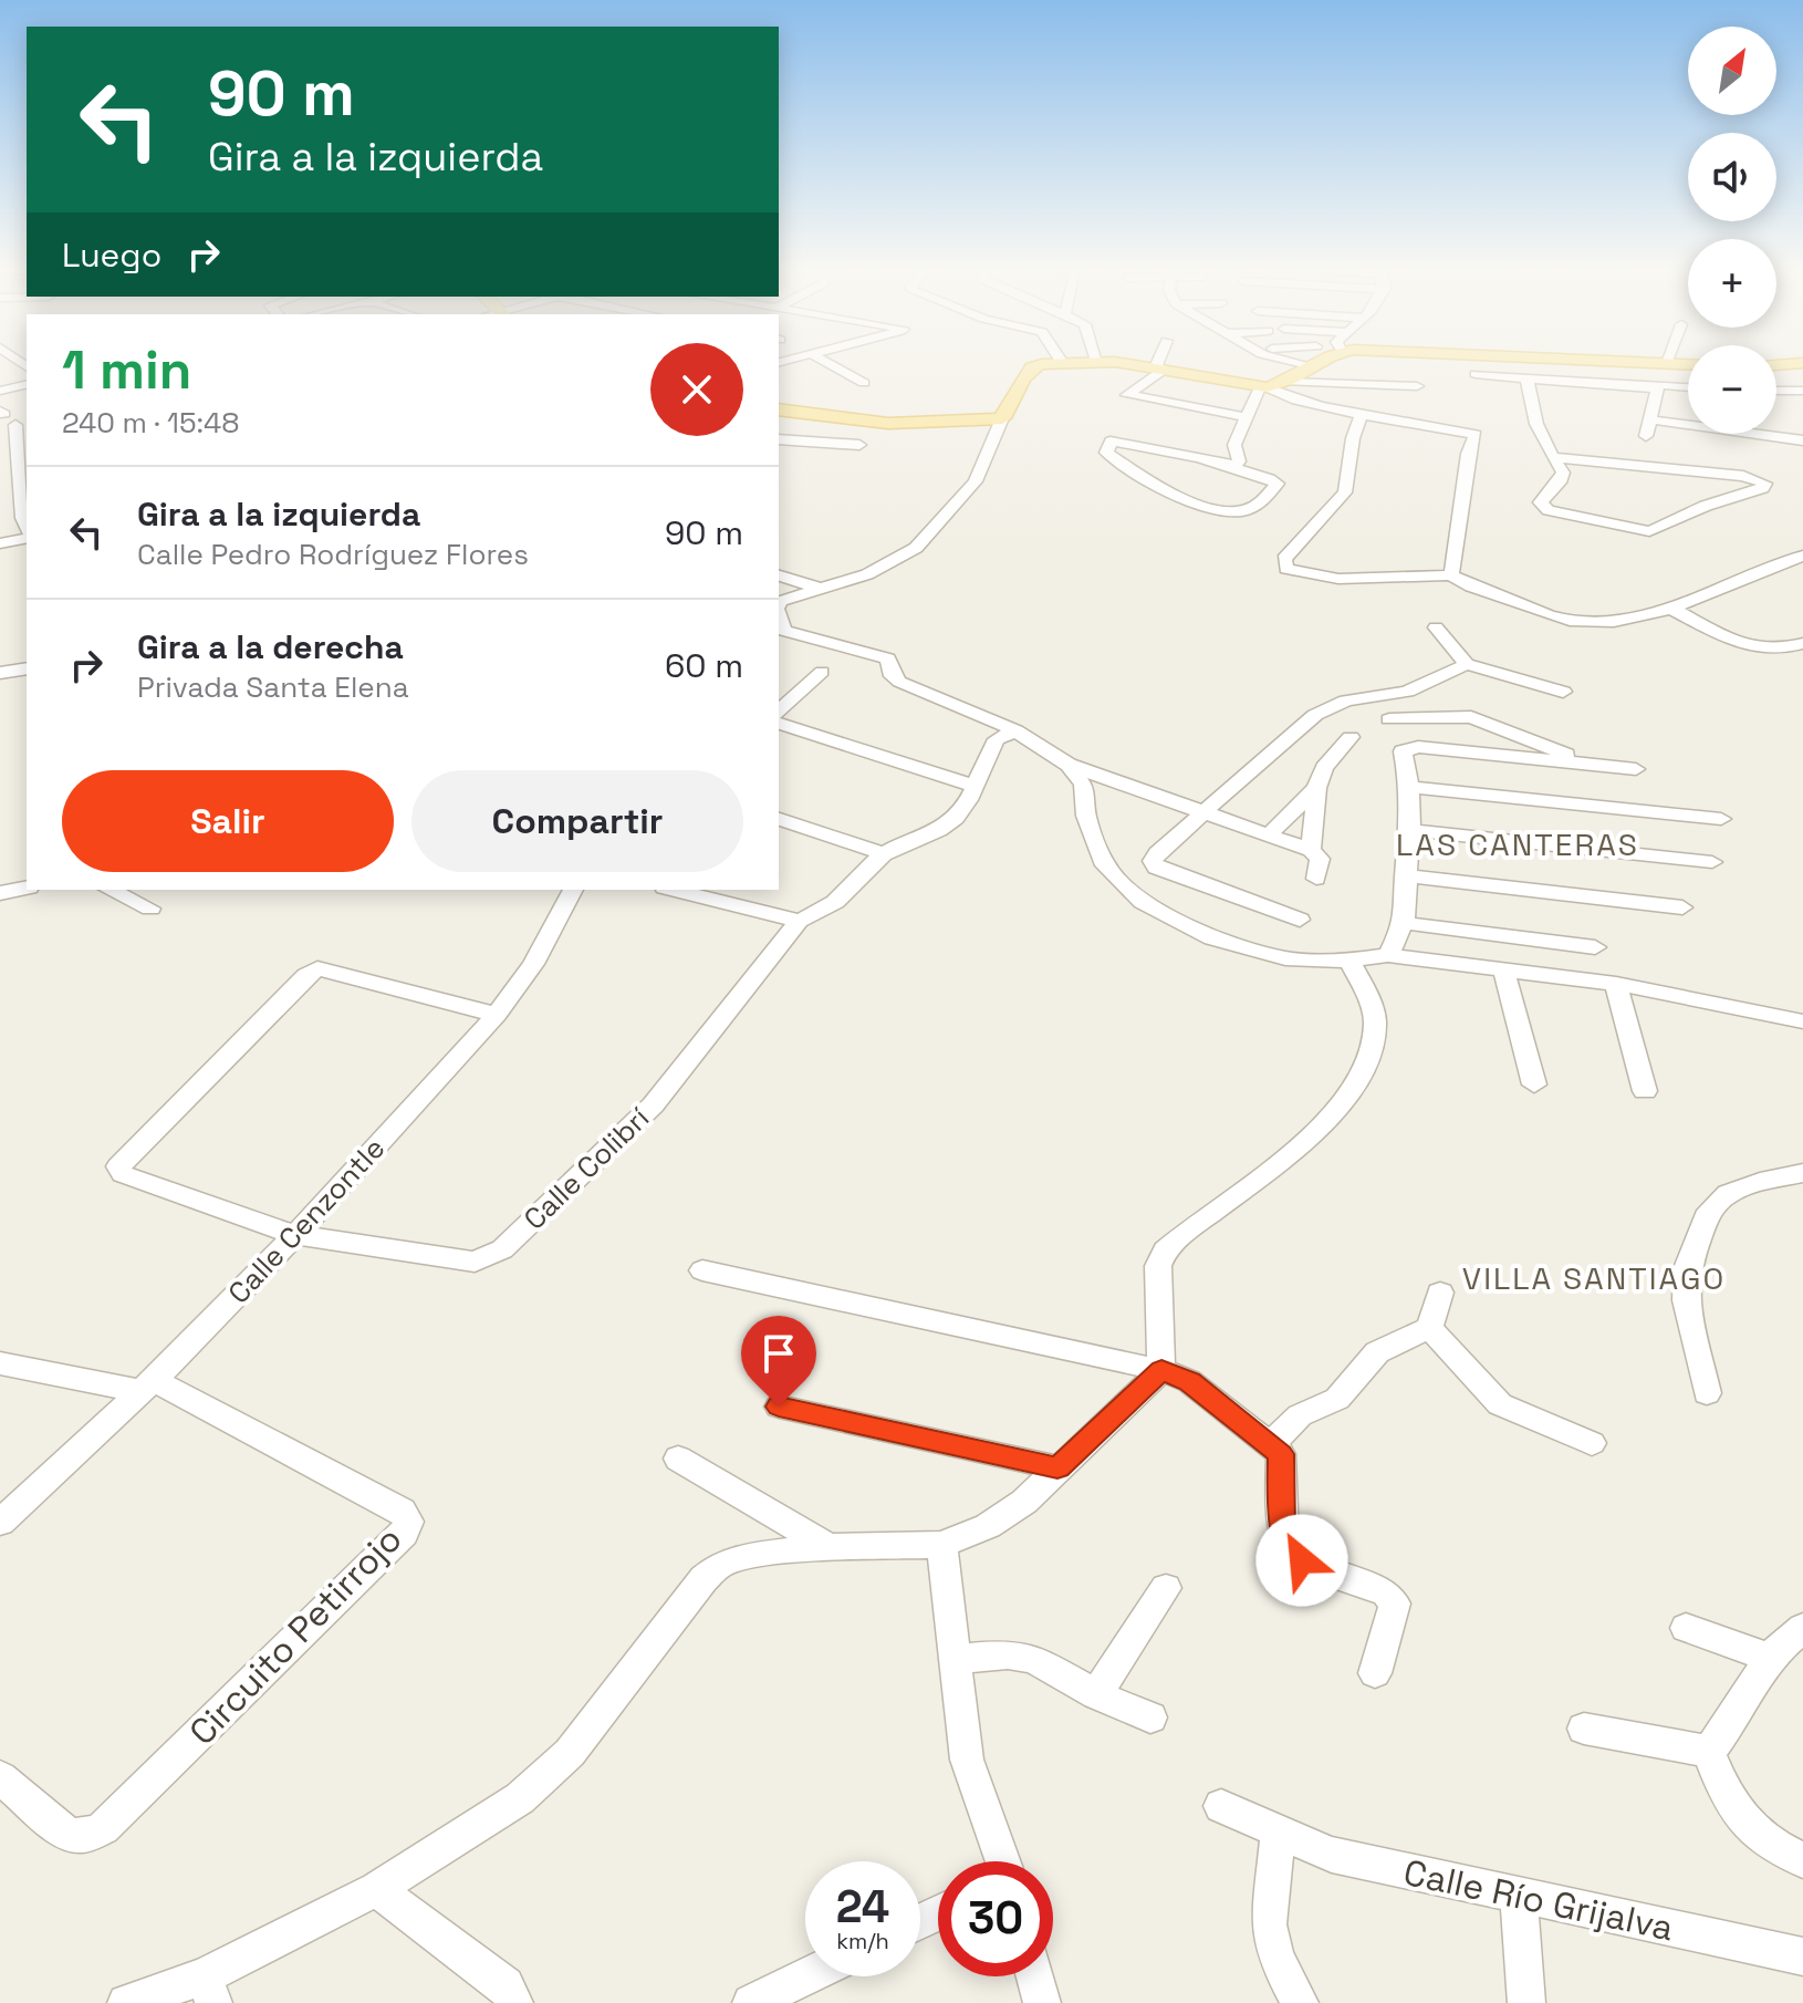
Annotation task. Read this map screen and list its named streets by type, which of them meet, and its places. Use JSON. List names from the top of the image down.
{
  "streets": {
    "street": [
      "Calle Colibrí",
      "Calle Cenzontle",
      "Circuito Petirrojo",
      "Calle Río Grijalva"
    ]
  },
  "crossings": [
    ["Calle Colibrí", "Calle Cenzontle"],
    ["Calle Cenzontle", "Circuito Petirrojo"]
  ],
  "districts": ["LAS CANTERAS", "VILLA SANTIAGO"],
  "north": "top right",
  "page": {
    "map_buttons": ["+", "−"],
    "turn": ["90 m", "Gira a la izquierda"],
    "then": "Luego",
    "heading": ["1 min", "240 m · 15:48"],
    "list": [
      {
        "name": "Gira a la izquierda",
        "note": "Calle Pedro Rodríguez Flores",
        "value": "90 m"
      },
      {
        "name": "Gira a la derecha",
        "note": "Privada Santa Elena",
        "value": "60 m"
      }
    ],
    "buttons": ["Salir", "Compartir"],
    "speed": "24 km/h",
    "limit": "30"
  }
}
